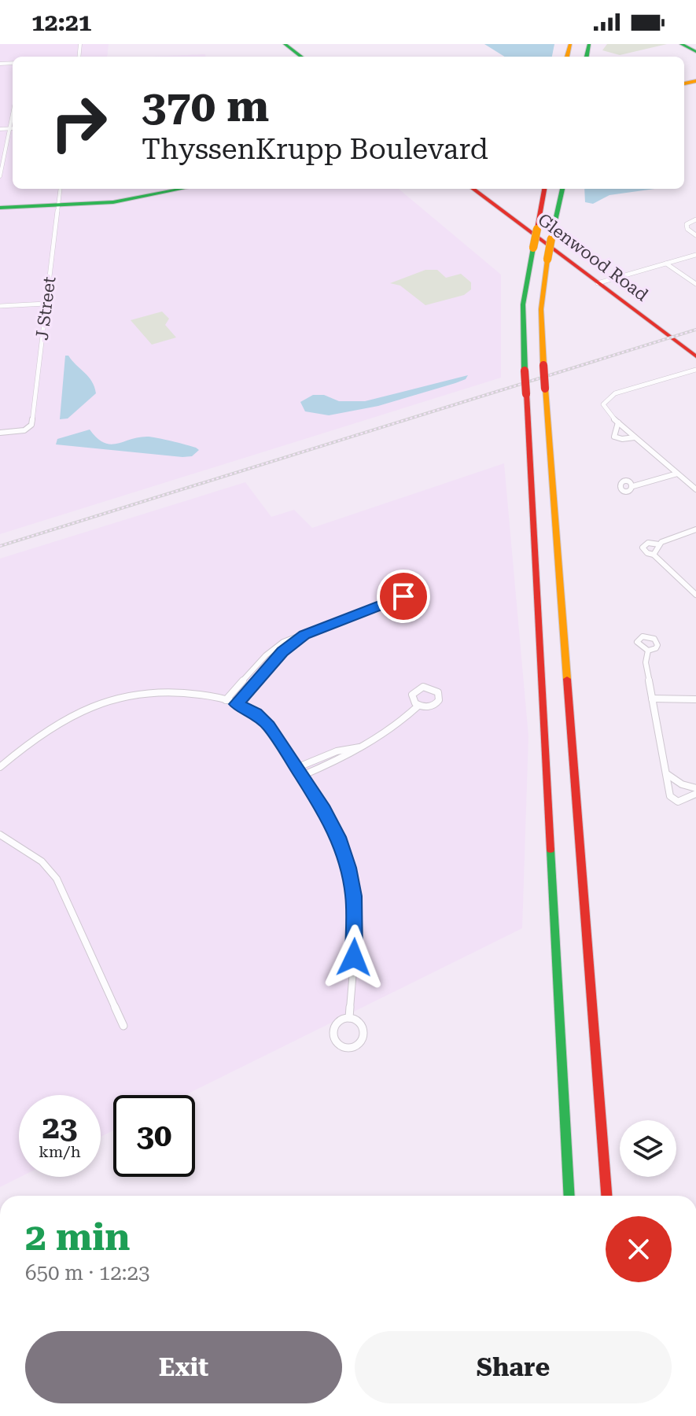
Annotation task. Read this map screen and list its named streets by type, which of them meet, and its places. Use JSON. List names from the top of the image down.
{
  "streets": {
    "main road": ["Glenwood Road"],
    "street": ["J Street"]
  },
  "page": {
    "status": "12:21",
    "turn": ["370 m", "ThyssenKrupp Boulevard"],
    "speed": "23 km/h",
    "limit": "30",
    "heading": ["2 min", "650 m · 12:23"],
    "buttons": ["Exit", "Share"]
  }
}
